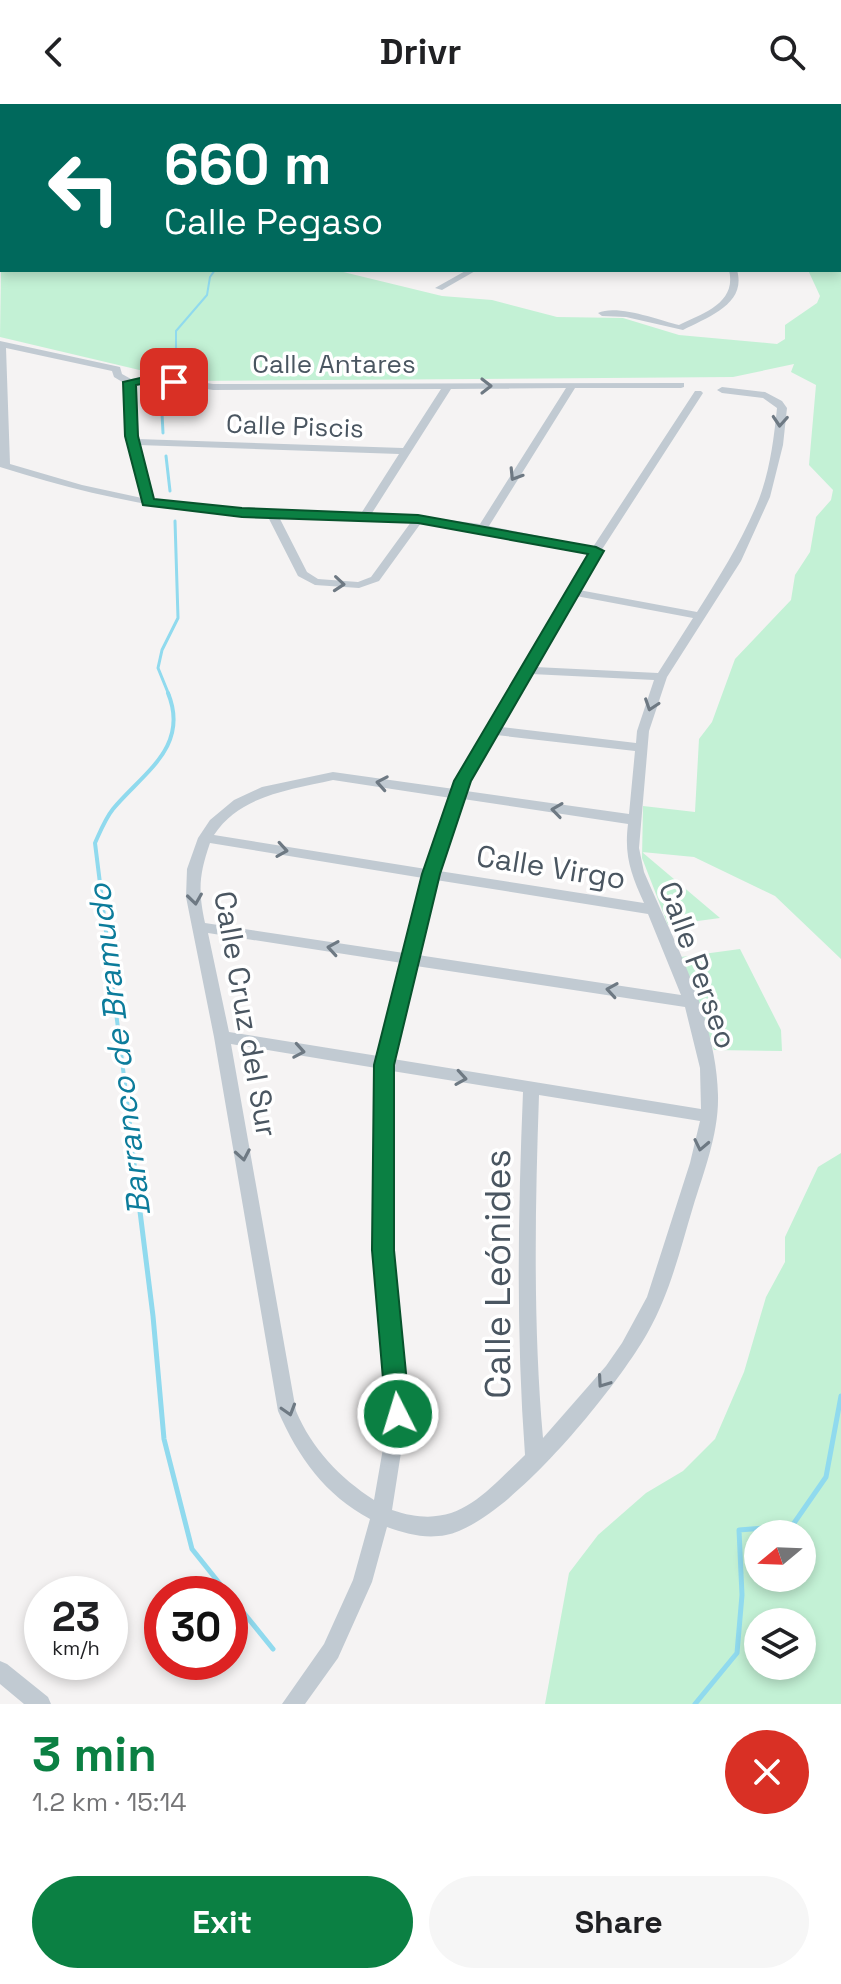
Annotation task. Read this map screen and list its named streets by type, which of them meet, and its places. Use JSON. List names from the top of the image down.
{
  "streets": {
    "street": [
      "Calle Antares",
      "Calle Piscis",
      "Calle Virgo",
      "Calle Perseo",
      "Calle Cruz del Sur",
      "Calle Leónides"
    ]
  },
  "crossings": [
    ["Calle Antares", "Calle Perseo"],
    ["Calle Virgo", "Calle Perseo"],
    ["Calle Virgo", "Calle Cruz del Sur"],
    ["Calle Perseo", "Calle Cruz del Sur"],
    ["Calle Perseo", "Calle Leónides"]
  ],
  "one_way": ["Calle Perseo"],
  "water": ["Barranco de Bramudo"],
  "north": "left",
  "page": {
    "header": "Drivr",
    "turn": ["660 m", "Calle Pegaso"],
    "speed": "23 km/h",
    "limit": "30",
    "heading": ["3 min", "1.2 km · 15:14"],
    "buttons": ["Exit", "Share"]
  }
}
